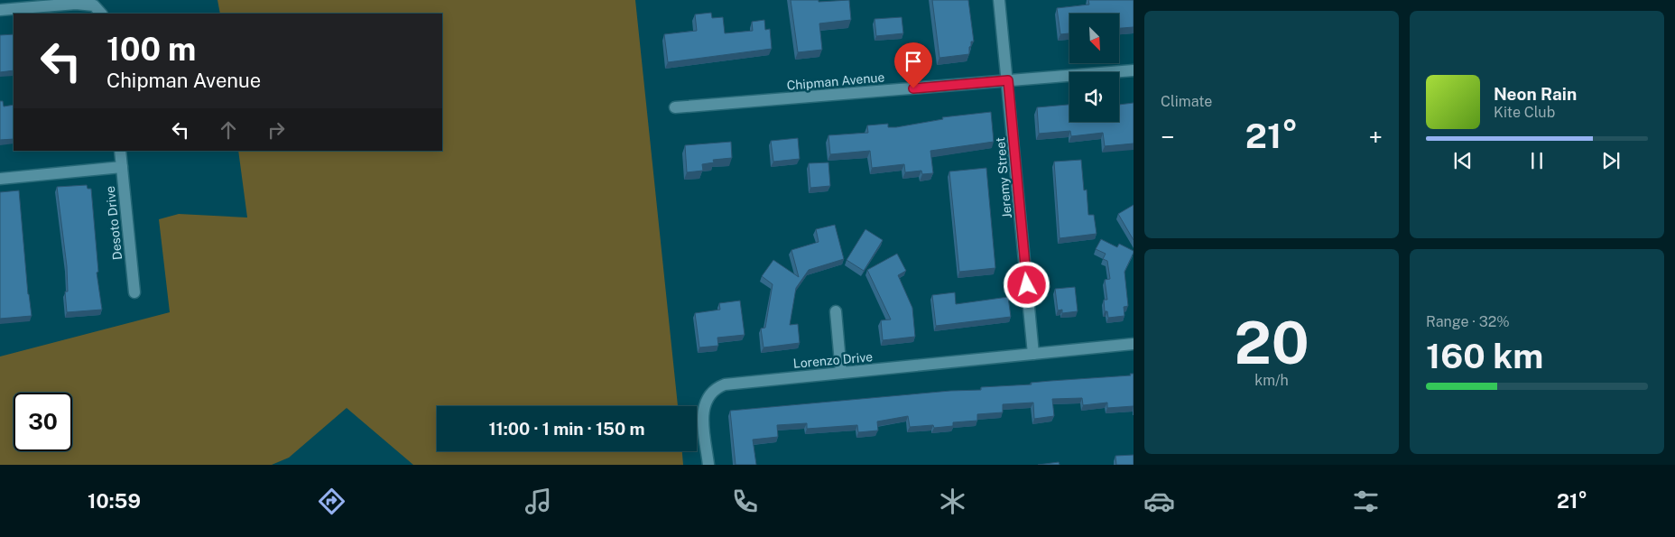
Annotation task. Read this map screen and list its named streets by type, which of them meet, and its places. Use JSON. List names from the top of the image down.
{
  "streets": {
    "street": [
      "Chipman Avenue",
      "Jeremy Street",
      "Desoto Drive",
      "Lorenzo Drive"
    ]
  },
  "crossings": [
    ["Chipman Avenue", "Jeremy Street"],
    ["Jeremy Street", "Lorenzo Drive"]
  ],
  "north": "bottom right",
  "page": {
    "tile": [
      "Climate",
      ["20", "km/h"],
      ["Range · 32%", "160 km"]
    ],
    "turn": ["100 m", "Chipman Avenue"],
    "song": ["Neon Rain", "Kite Club"],
    "heat": ["−", "21°", "+"],
    "limit": "30",
    "trip": "11:00 · 1 min · 150 m",
    "tabs": ["10:59", "21°"]
  }
}
